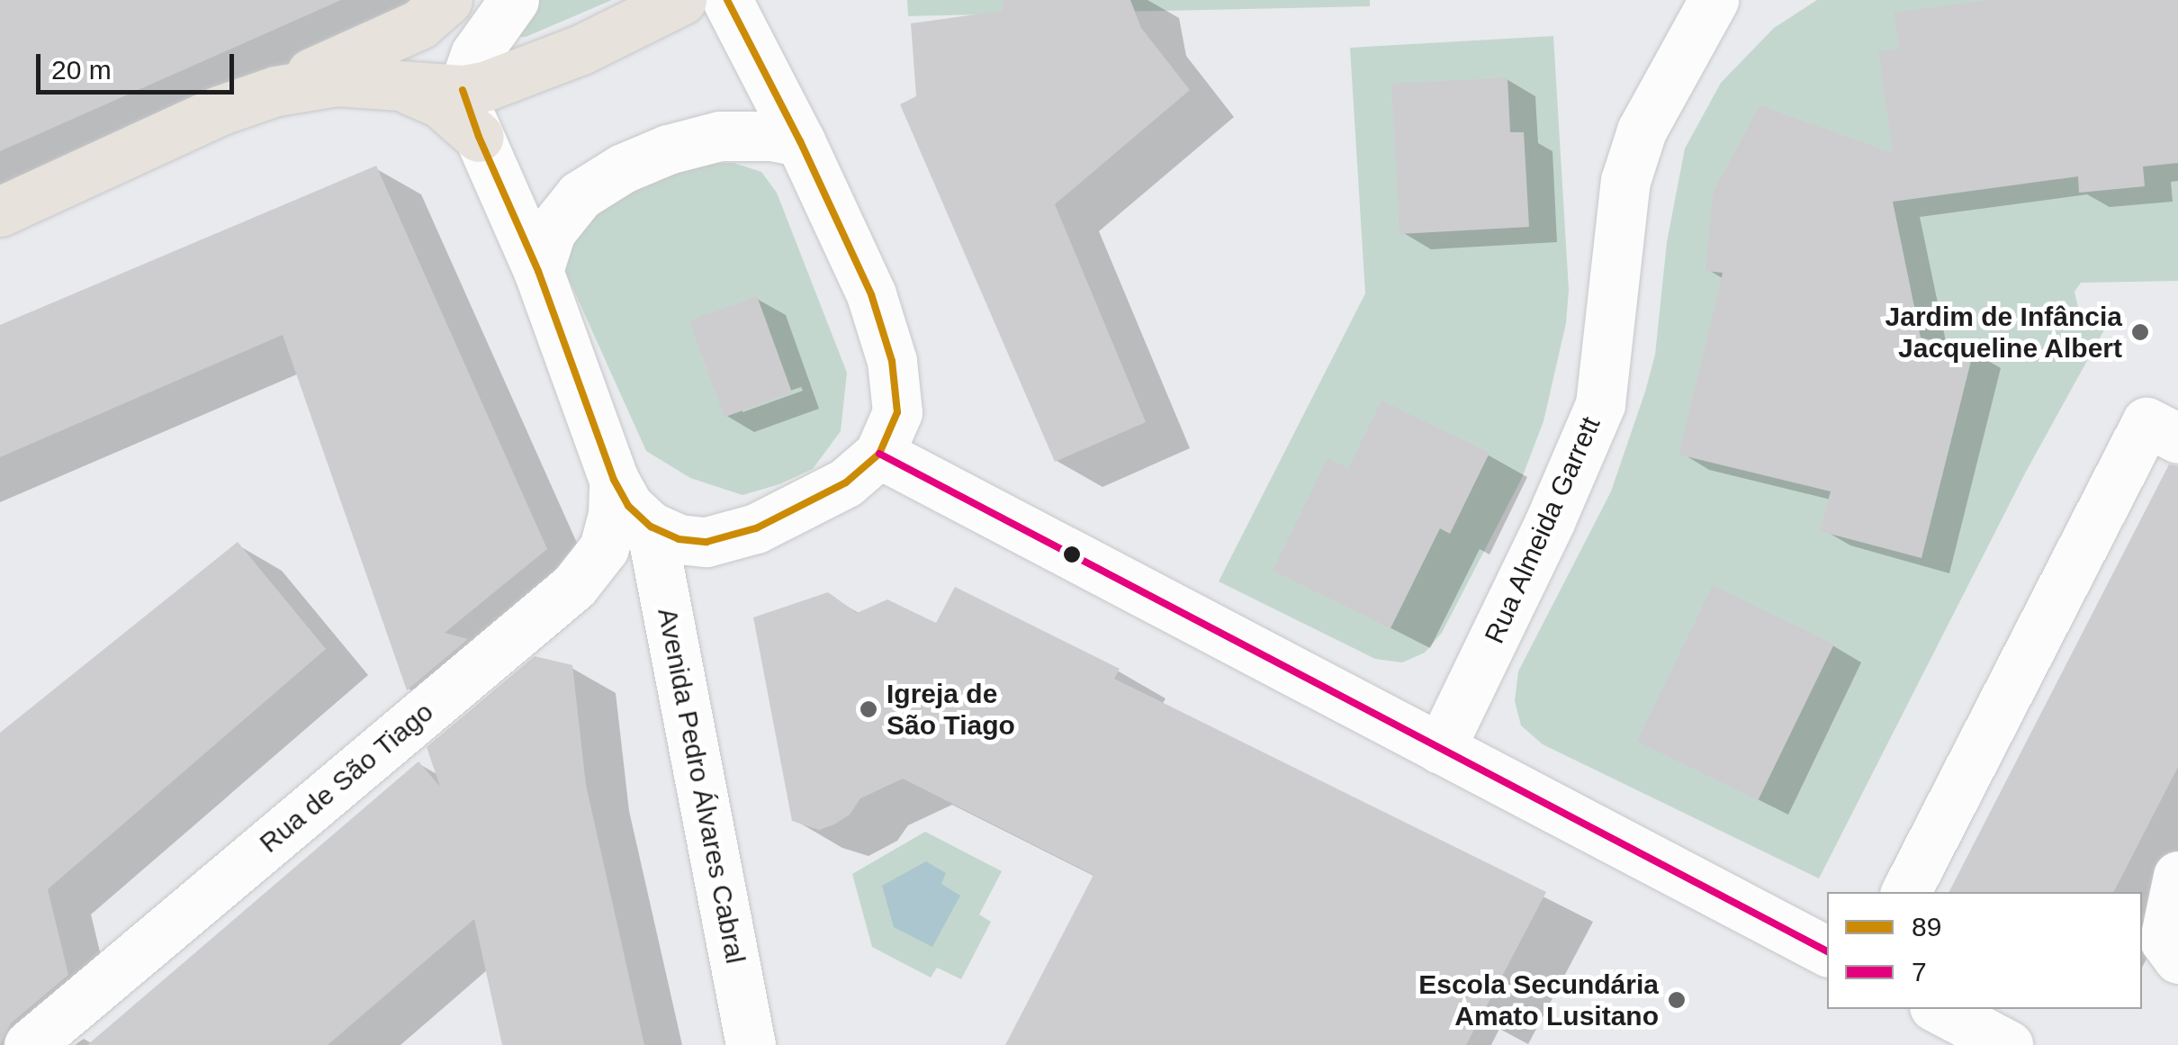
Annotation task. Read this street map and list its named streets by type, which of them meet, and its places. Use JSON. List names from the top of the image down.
{
  "streets": {
    "street": ["Rua Almeida Garrett", "Rua de São Tiago", "Avenida Pedro Álvares Cabral"]
  },
  "places": ["Jardim de Infância Jacqueline Albert", "Igreja de São Tiago", "Escola Secundária Amato Lusitano"],
  "lines": ["transit line 89", "transit line 7"],
  "legend": ["89", "7"],
  "scale_bar": "20 m"
}
